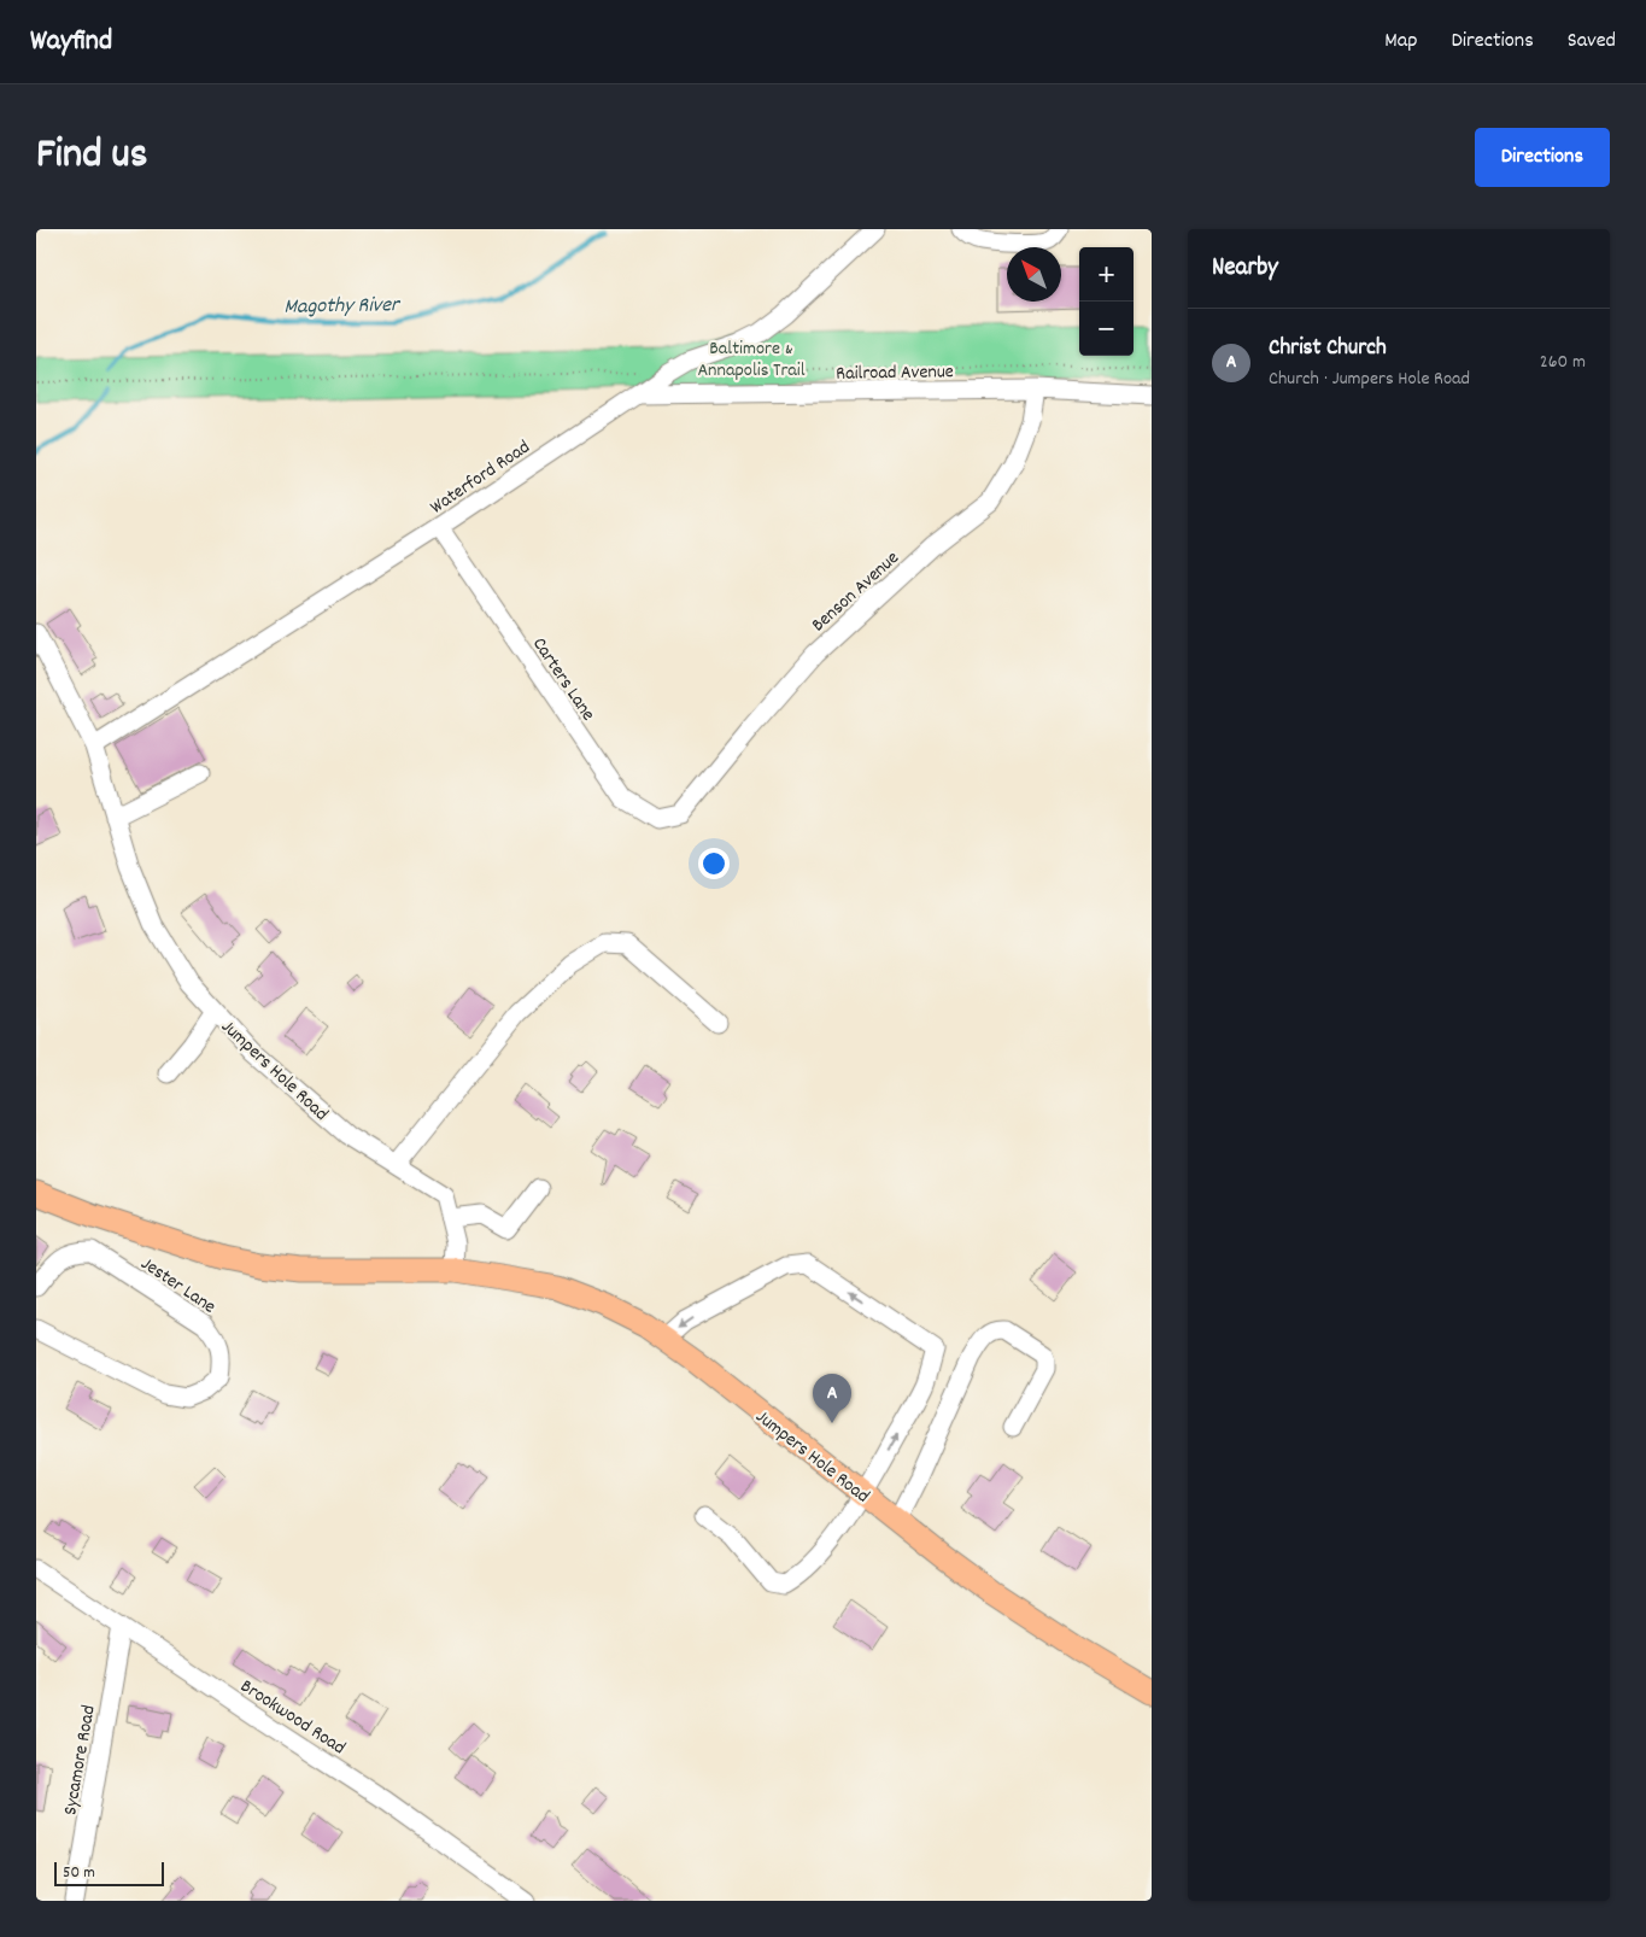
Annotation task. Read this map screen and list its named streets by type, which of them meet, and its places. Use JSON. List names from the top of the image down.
{
  "streets": {
    "main road": ["Jumpers Hole Road"],
    "street": [
      "Railroad Avenue",
      "Waterford Road",
      "Benson Avenue",
      "Carters Lane",
      "Jester Lane",
      "Brookwood Road",
      "Sycamore Road"
    ]
  },
  "crossings": [
    ["Railroad Avenue", "Waterford Road"],
    ["Railroad Avenue", "Benson Avenue"],
    ["Waterford Road", "Carters Lane"],
    ["Waterford Road", "Jumpers Hole Road"],
    ["Benson Avenue", "Carters Lane"],
    ["Brookwood Road", "Sycamore Road"]
  ],
  "water": ["Magothy River"],
  "parks": ["Baltimore & Annapolis Trail"],
  "scale_bar": "50 m",
  "north": "top left",
  "page": {
    "header": "Wayfind",
    "nav": ["Map", "Directions", "Saved"],
    "title": "Find us",
    "buttons": "Directions",
    "heading": "Nearby",
    "map_buttons": ["+", "−"],
    "list": [
      {
        "mark": "A",
        "name": "Christ Church",
        "note": "Church · Jumpers Hole Road",
        "value": "260 m"
      }
    ],
    "pins": "A",
    "scale": "50 m"
  }
}
